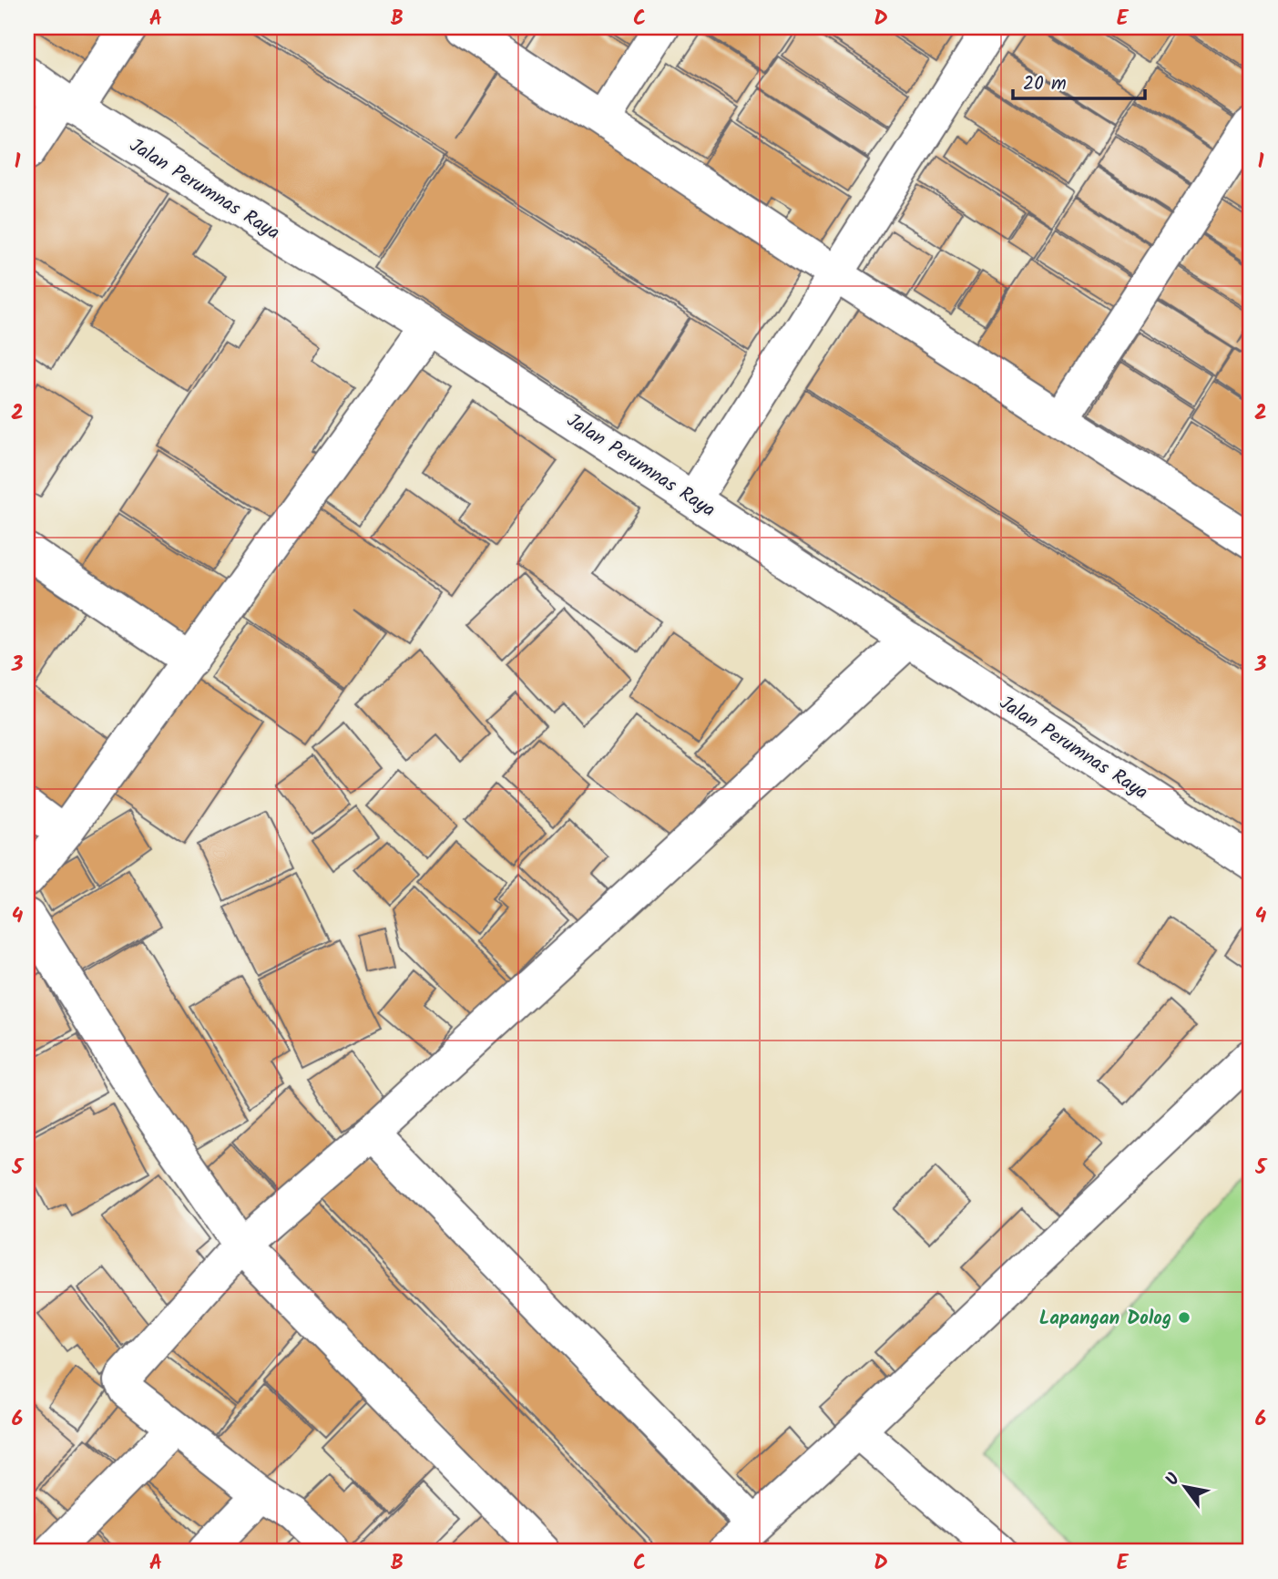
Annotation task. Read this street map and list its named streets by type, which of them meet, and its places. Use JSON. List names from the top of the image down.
{
  "streets": {
    "street": ["Jalan Perumnas Raya"]
  },
  "places": ["Lapangan Dolog"],
  "scale_bar": "20 m",
  "north": "top left",
  "grid": {
    "columns": [
      "A",
      "B",
      "C",
      "D",
      "E"
    ],
    "rows": [
      "1",
      "2",
      "3",
      "4",
      "5",
      "6"
    ]
  }
}
